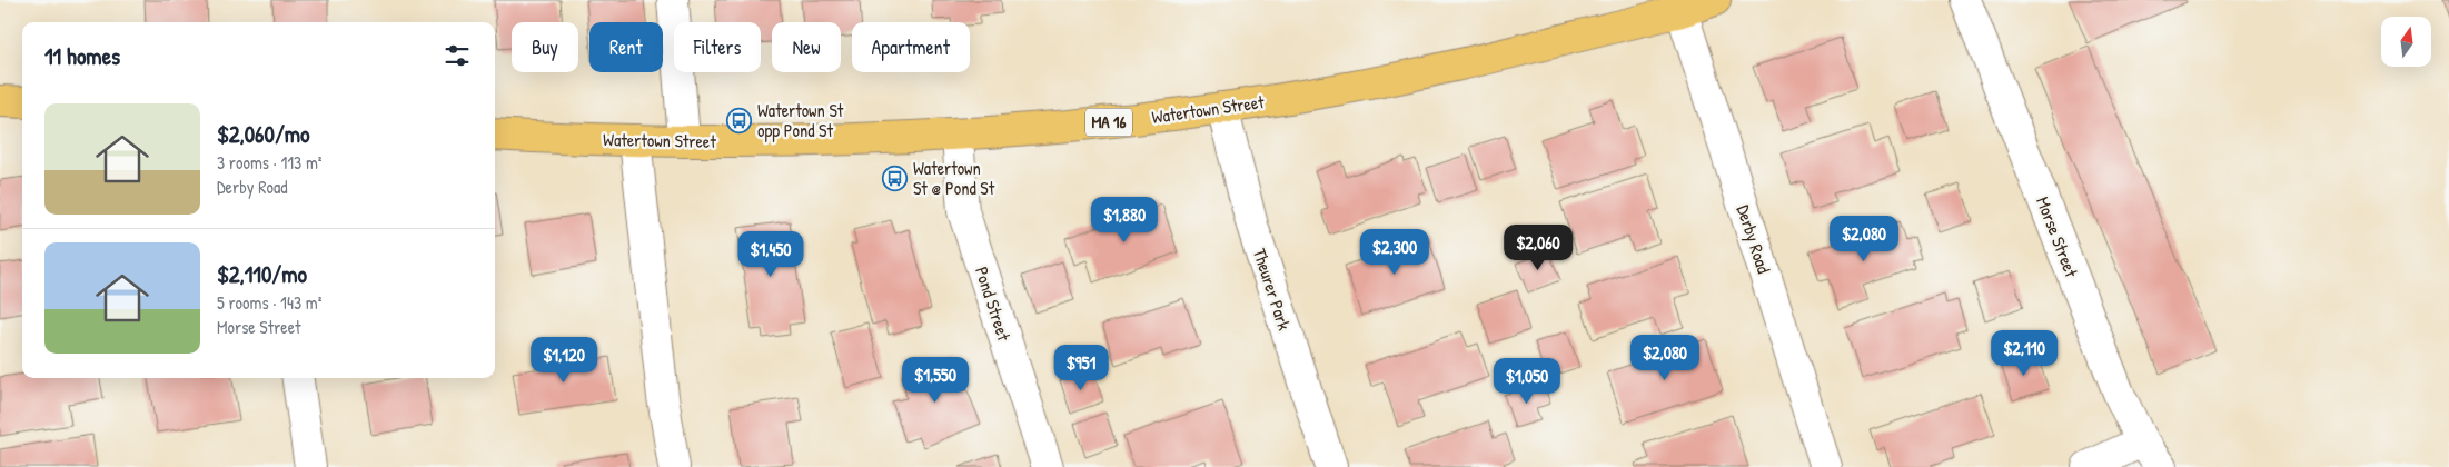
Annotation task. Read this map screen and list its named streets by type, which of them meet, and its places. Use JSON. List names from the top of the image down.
{
  "streets": {
    "main road": ["Watertown Street", "MA 16"],
    "street": [
      "Morse Street",
      "Derby Road",
      "Theurer Park",
      "Pond Street"
    ]
  },
  "crossings": [
    ["Watertown Street", "Derby Road"],
    ["Watertown Street", "Theurer Park"],
    ["Watertown Street", "Pond Street"]
  ],
  "places": {
    "bus stop": ["Watertown St opp Pond St", "Watertown St @ Pond St"]
  },
  "north": "top",
  "page": {
    "chip": [
      "Buy",
      "Rent",
      "Filters",
      "New",
      "Apartment"
    ],
    "heading": "11 homes",
    "list": [
      {
        "name": "$2,060/mo",
        "note": "3 rooms · 113 m² · Derby Road"
      },
      {
        "name": "$2,110/mo",
        "note": "5 rooms · 143 m² · Morse Street"
      }
    ],
    "price": [
      "$1,880",
      "$2,080",
      "$2,060",
      "$2,300",
      "$1,450",
      "$2,110",
      "$2,080",
      "$1,120",
      "$951",
      "$1,550",
      "$1,050"
    ]
  }
}
